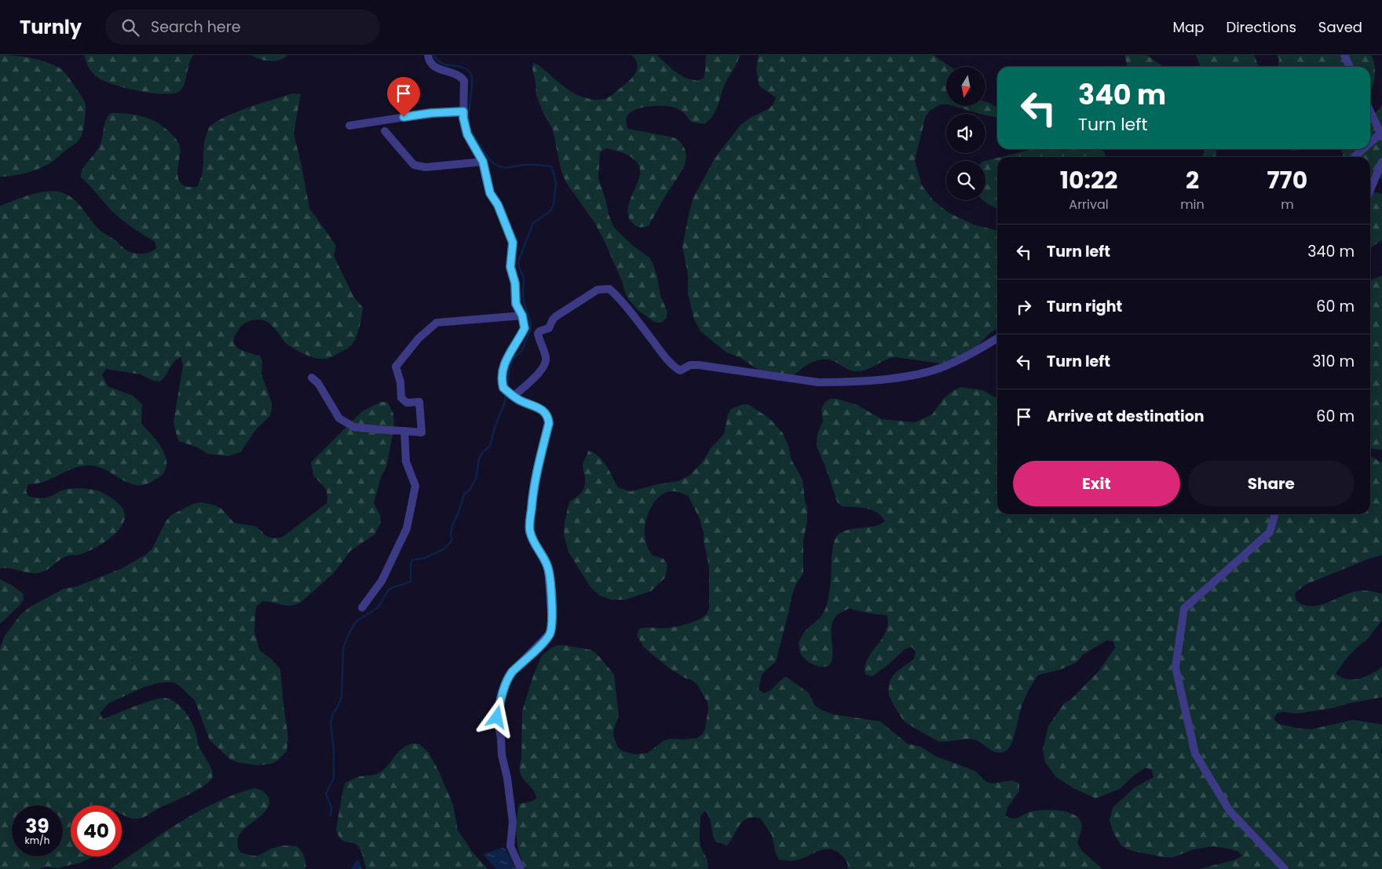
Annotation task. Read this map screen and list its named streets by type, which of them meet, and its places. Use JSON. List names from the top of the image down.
{
  "north": "bottom",
  "page": {
    "header": "Turnly",
    "search": "Search here",
    "nav": ["Map", "Directions", "Saved"],
    "turn": ["340 m", "Turn left"],
    "eta": [
      "10:22",
      "Arrival",
      "2",
      "min",
      "770",
      "m"
    ],
    "list": [
      {
        "name": "Turn left",
        "value": "340 m"
      },
      {
        "name": "Turn right",
        "value": "60 m"
      },
      {
        "name": "Turn left",
        "value": "310 m"
      },
      {
        "name": "Arrive at destination",
        "value": "60 m"
      }
    ],
    "buttons": ["Exit", "Share"],
    "speed": "39 km/h",
    "limit": "40"
  }
}
